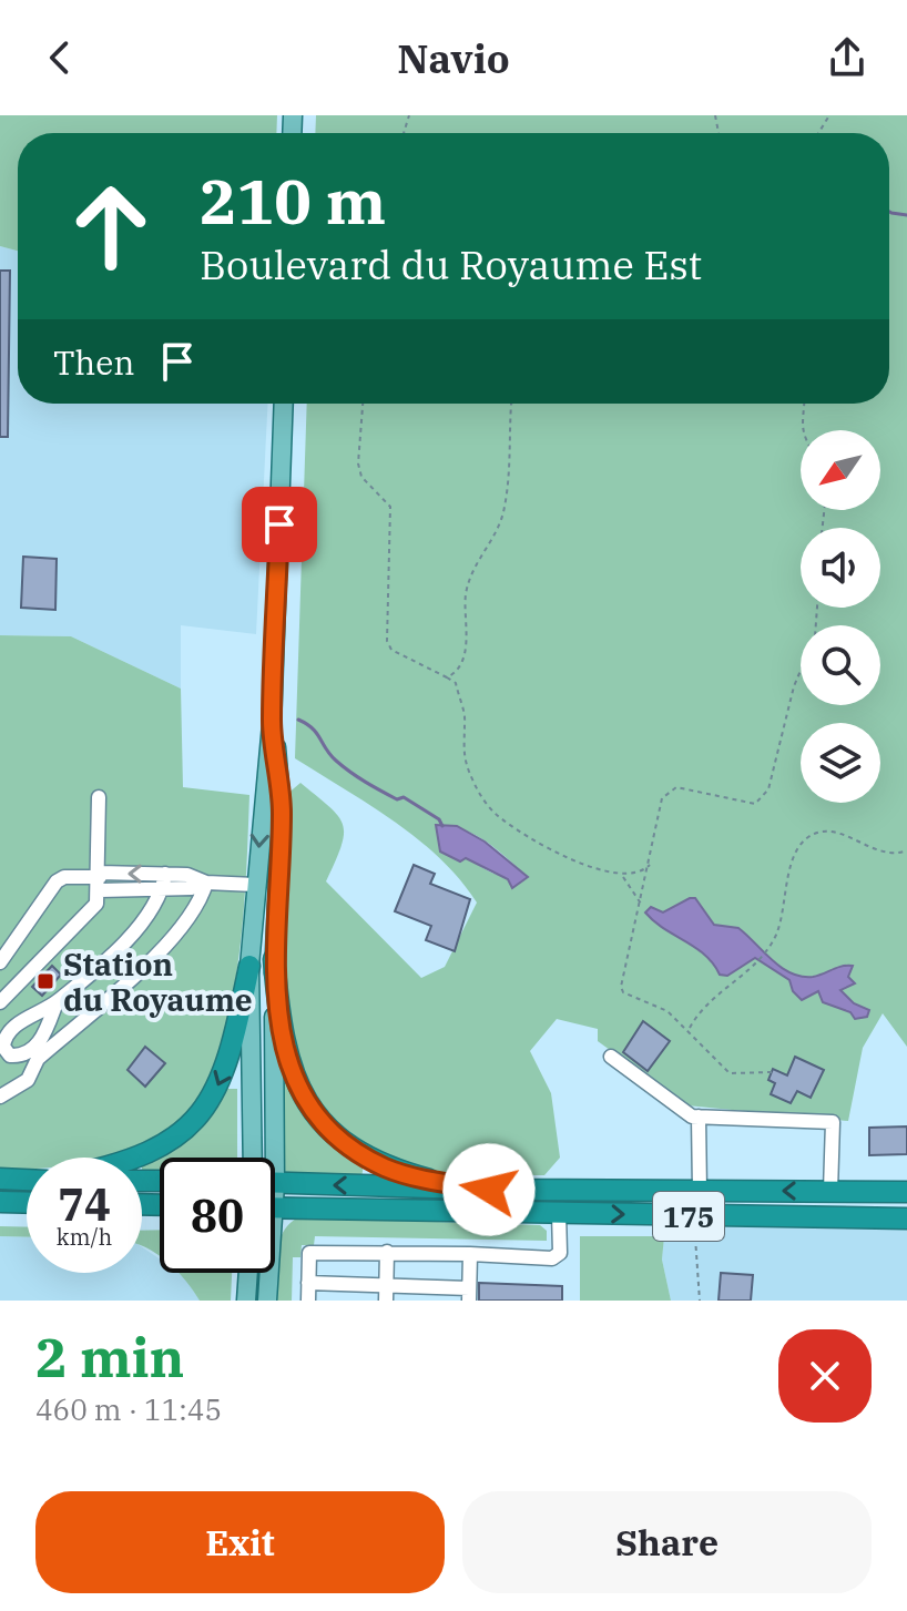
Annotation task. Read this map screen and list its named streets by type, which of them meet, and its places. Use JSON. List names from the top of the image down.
{
  "streets": {
    "highway": ["175"]
  },
  "places": {
    "transit": ["Station du Royaume"]
  },
  "north": "bottom left",
  "page": {
    "header": "Navio",
    "turn": ["210 m", "Boulevard du Royaume Est"],
    "then": "Then",
    "speed": "74 km/h",
    "limit": "80",
    "heading": ["2 min", "460 m · 11:45"],
    "buttons": ["Exit", "Share"]
  }
}
